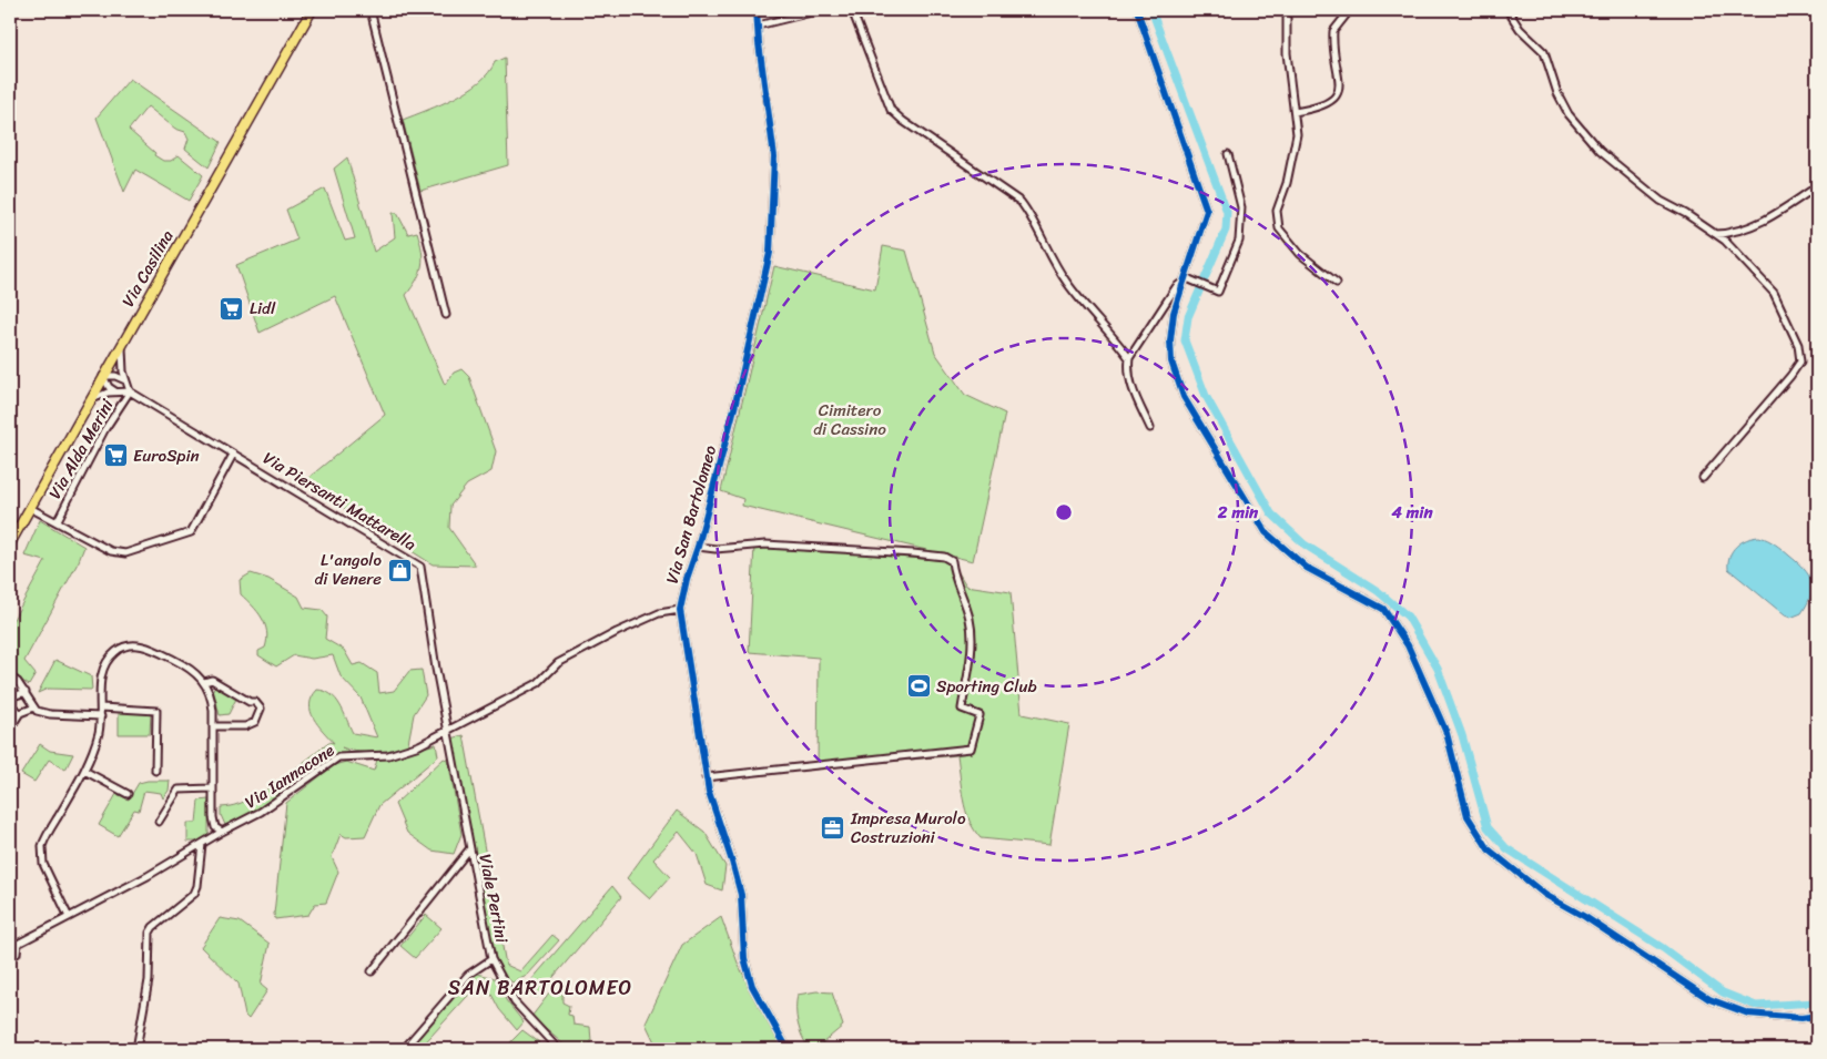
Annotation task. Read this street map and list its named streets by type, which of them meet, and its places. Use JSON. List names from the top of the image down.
{
  "streets": {
    "main road": ["Via Casilina"],
    "street": [
      "Via Alda Merini",
      "Via Piersanti Mattarella",
      "Via San Bartolomeo",
      "Via Iannacone",
      "Viale Pertini"
    ]
  },
  "crossings": [
    ["Via Alda Merini", "Via Piersanti Mattarella"],
    ["Via Piersanti Mattarella", "Via Iannacone"],
    ["Via Piersanti Mattarella", "Viale Pertini"],
    ["Via San Bartolomeo", "Via Iannacone"],
    ["Via Iannacone", "Viale Pertini"]
  ],
  "districts": ["SAN BARTOLOMEO"],
  "parks": ["Cimitero di Cassino"],
  "places": {
    "supermarket": ["Lidl", "EuroSpin"],
    "shop": ["L'angolo di Venere"],
    "sports": ["Sporting Club"],
    "office": ["Impresa Murolo Costruzioni"]
  },
  "rings": ["2 min", "4 min"]
}
